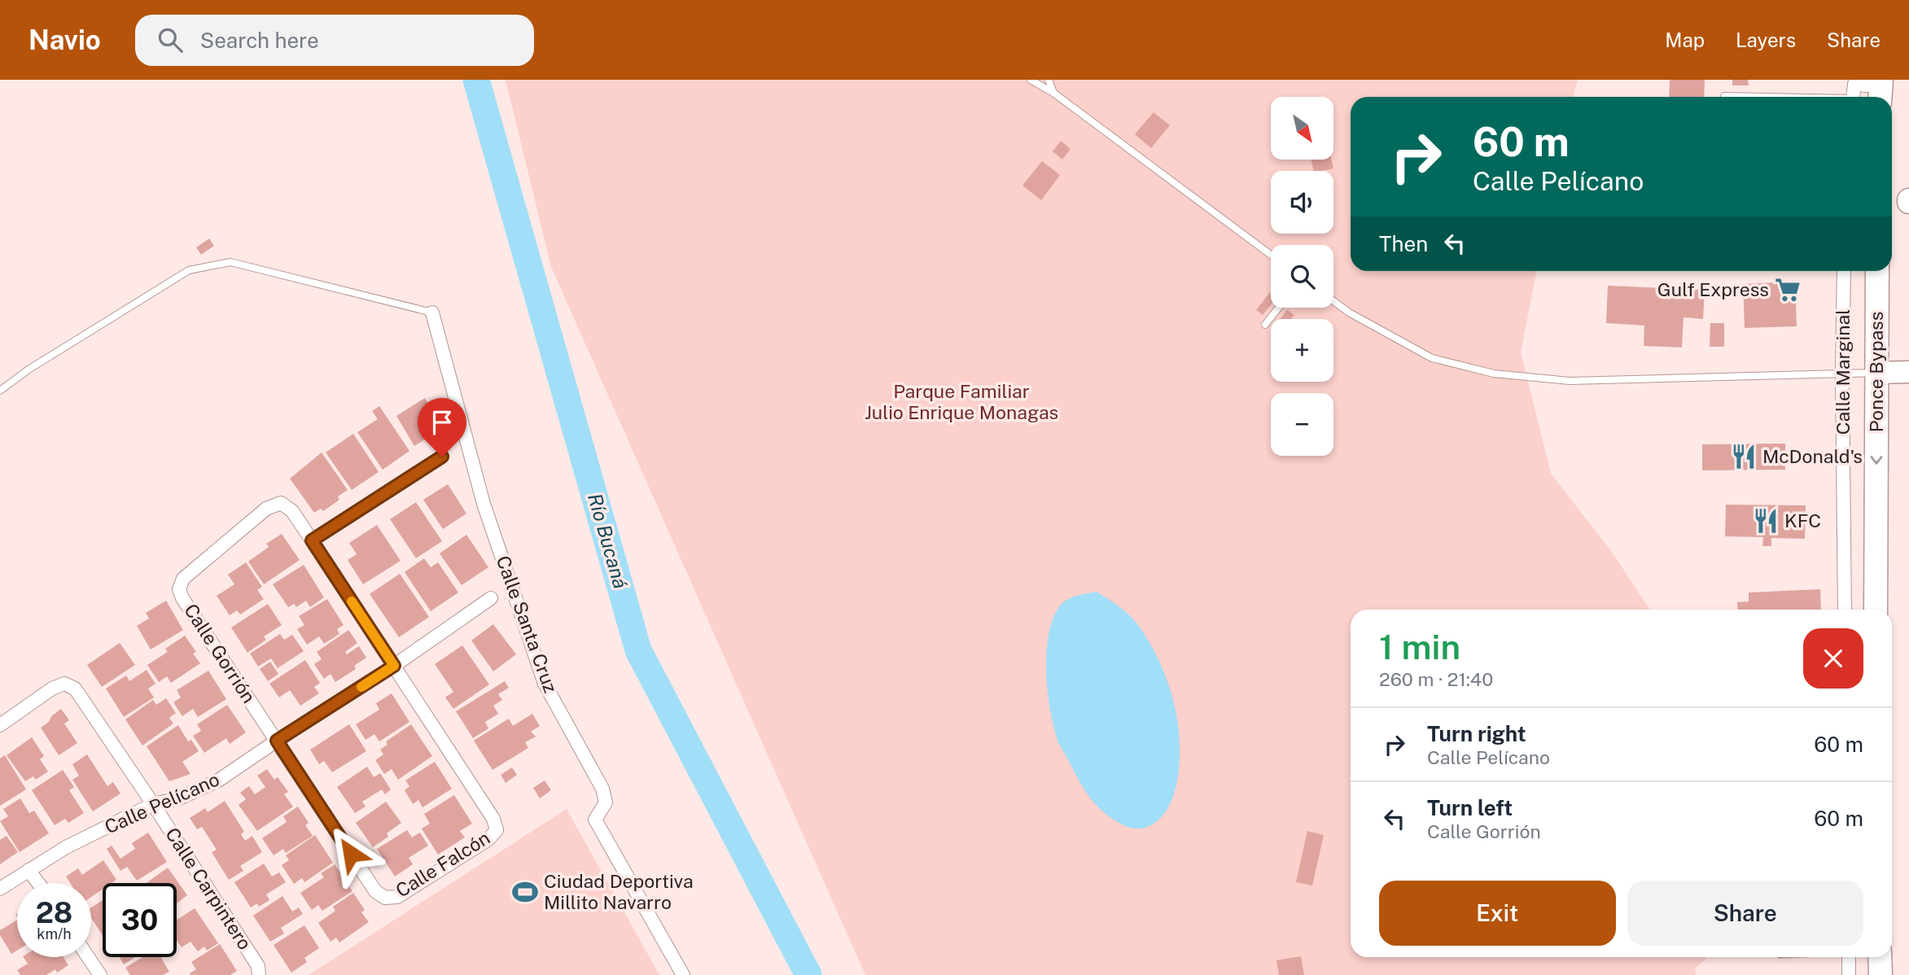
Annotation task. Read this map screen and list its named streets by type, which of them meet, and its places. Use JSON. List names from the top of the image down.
{
  "streets": {
    "highway": ["Ponce Bypass"],
    "street": [
      "Calle Marginal",
      "Calle Santa Cruz",
      "Calle Gorrión",
      "Calle Pelícano",
      "Calle Falcón",
      "Calle Carpintero"
    ]
  },
  "crossings": [
    ["Calle Gorrión", "Calle Pelícano"],
    ["Calle Gorrión", "Calle Falcón"],
    ["Calle Pelícano", "Calle Falcón"],
    ["Calle Pelícano", "Calle Carpintero"]
  ],
  "one_way": ["Ponce Bypass"],
  "water": ["Río Bucaná"],
  "parks": ["Parque Familiar Julio Enrique Monagas"],
  "places": {
    "supermarket": ["Gulf Express"],
    "restaurant": ["McDonald's", "KFC"],
    "sports": ["Ciudad Deportiva Millito Navarro"]
  },
  "north": "bottom right",
  "page": {
    "header": "Navio",
    "search": "Search here",
    "nav": ["Map", "Layers", "Share"],
    "map_buttons": ["+", "−"],
    "turn": ["60 m", "Calle Pelícano"],
    "then": "Then",
    "heading": ["1 min", "260 m · 21:40"],
    "list": [
      {
        "name": "Turn right",
        "note": "Calle Pelícano",
        "value": "60 m"
      },
      {
        "name": "Turn left",
        "note": "Calle Gorrión",
        "value": "60 m"
      }
    ],
    "buttons": ["Exit", "Share"],
    "speed": "28 km/h",
    "limit": "30"
  }
}
